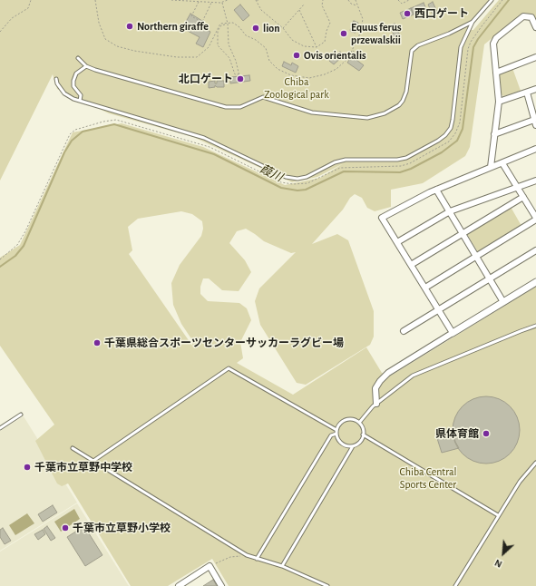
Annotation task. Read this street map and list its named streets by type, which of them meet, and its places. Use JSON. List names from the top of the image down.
{
  "water": ["葭川"],
  "parks": ["Chiba Zoological park", "Chiba Central Sports Center"],
  "places": [
    "西口ゲート",
    "Northern giraffe",
    "lion",
    "Equus ferus przewalskii",
    "Ovis orientalis",
    "北口ゲート",
    "千葉県総合スポーツセンターサッカーラグビー場",
    "県体育館",
    "千葉市立草野中学校",
    "千葉市立草野小学校"
  ],
  "north": "bottom left"
}
